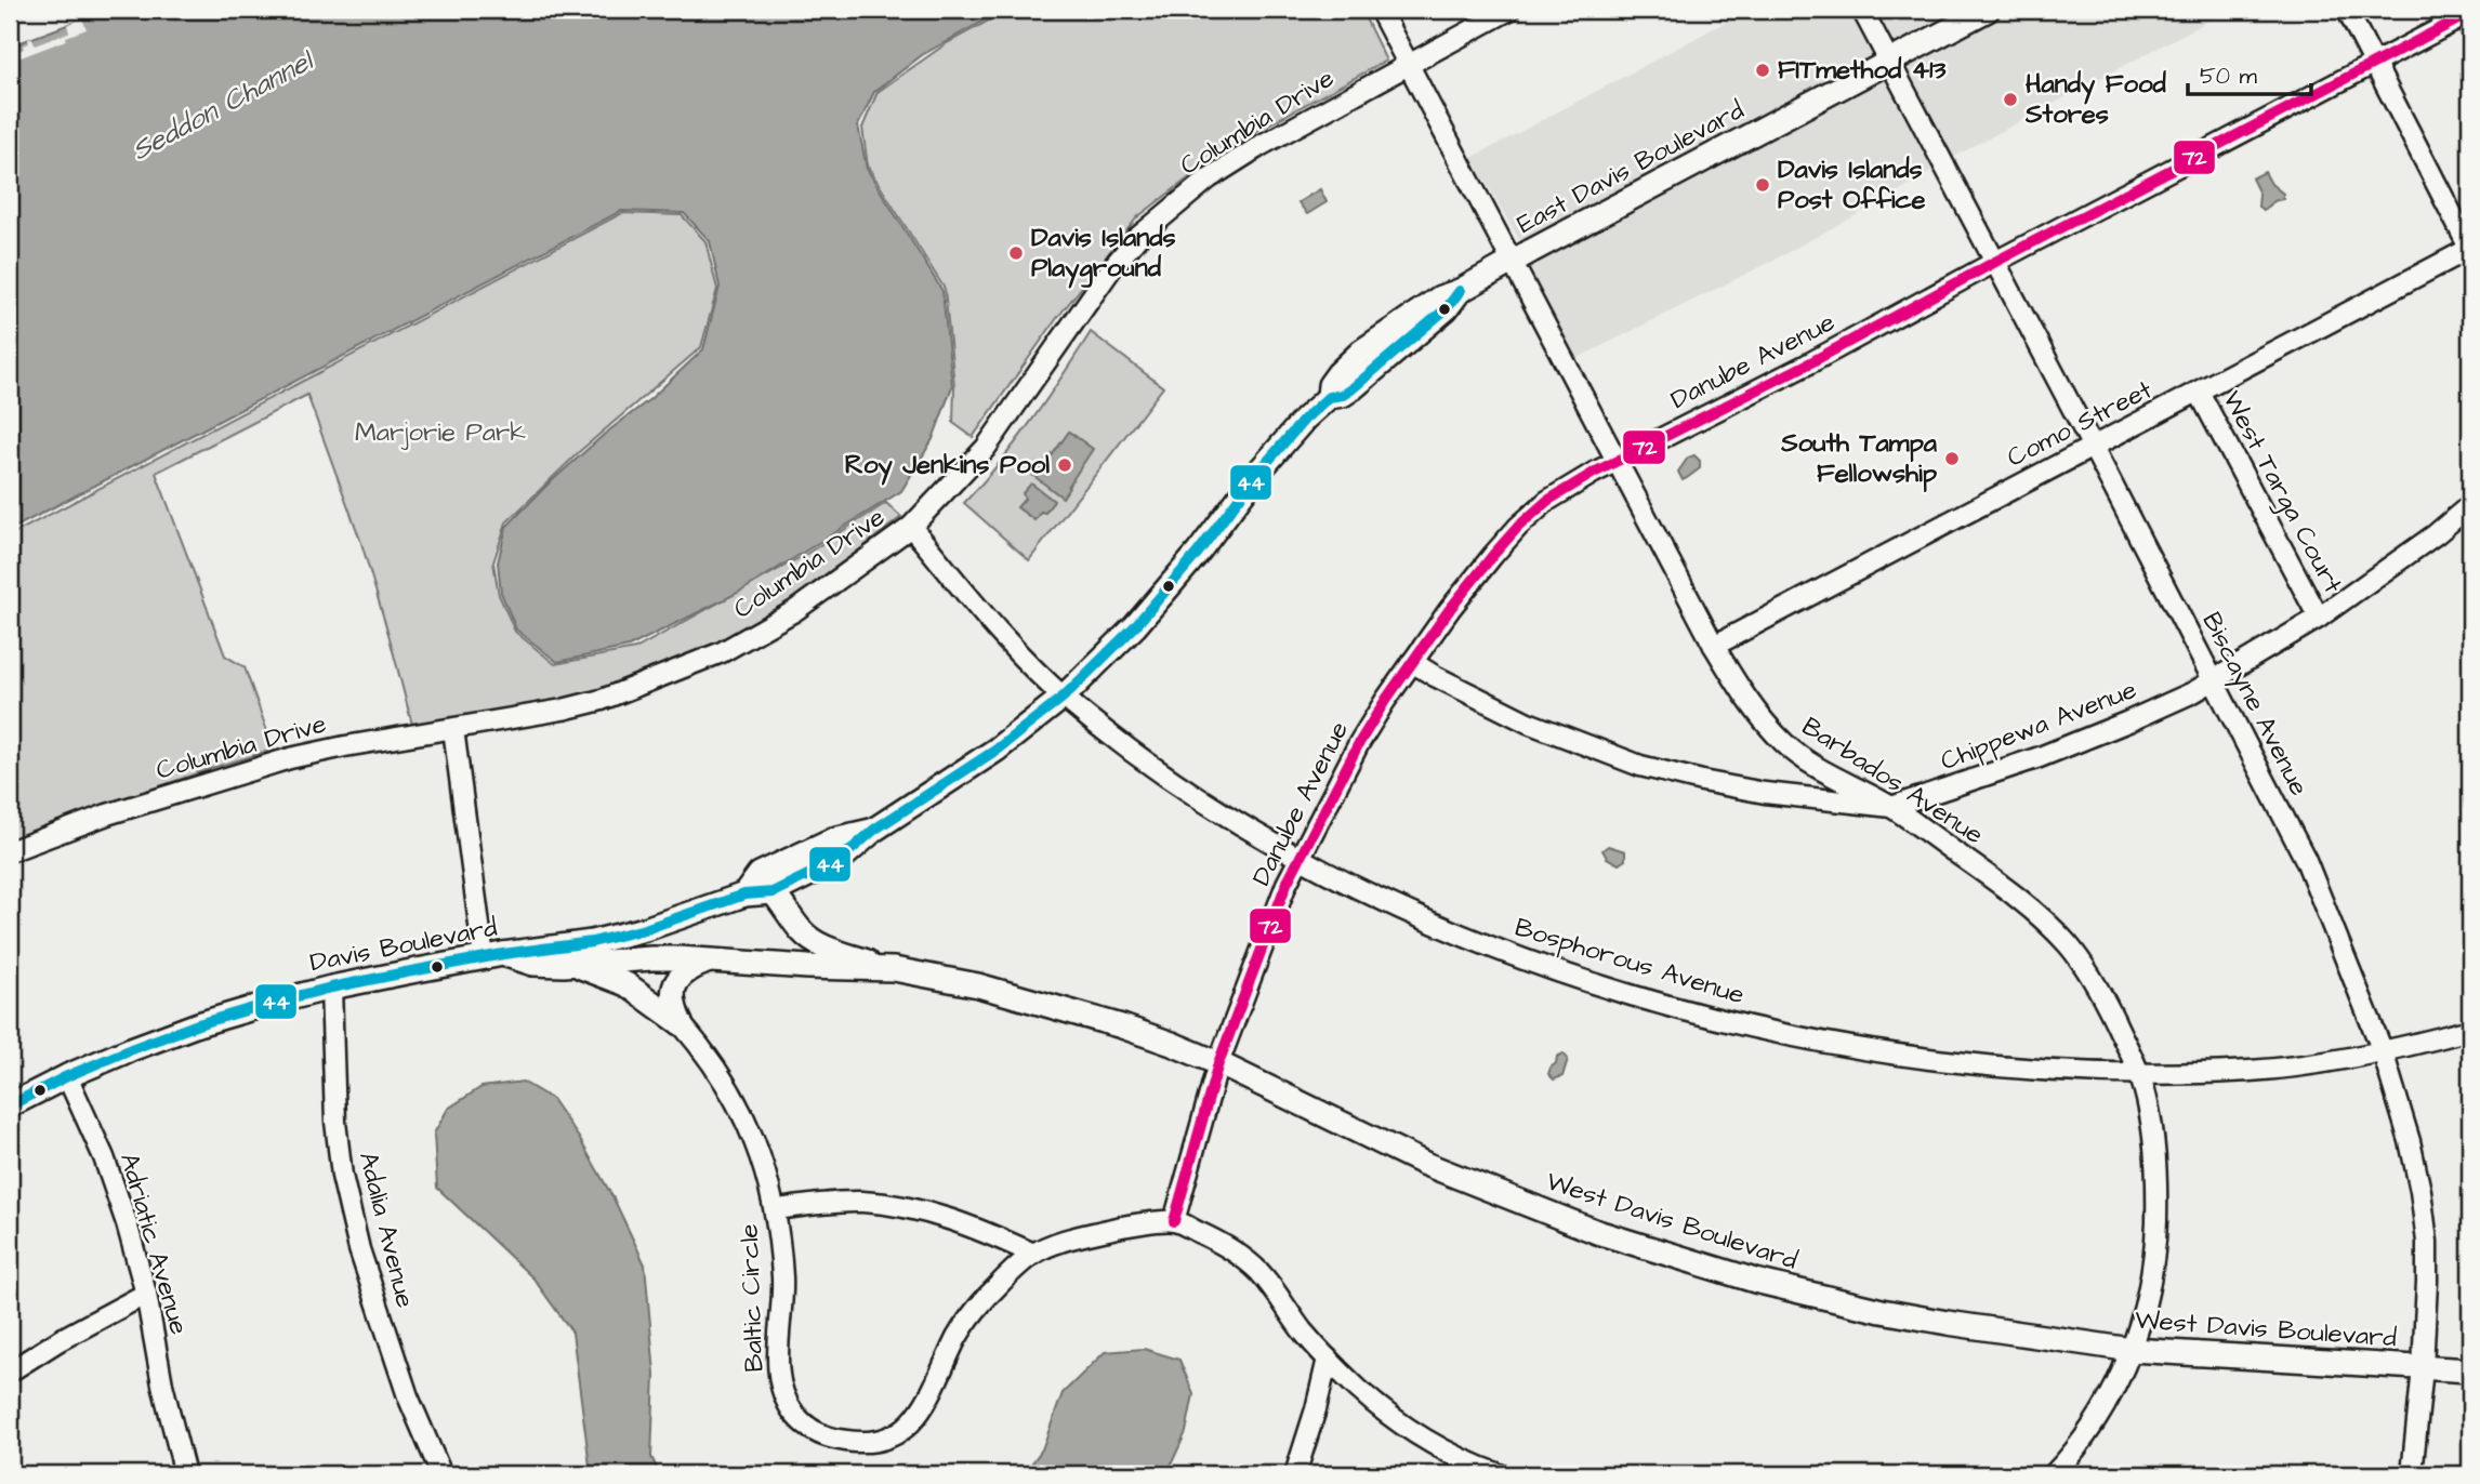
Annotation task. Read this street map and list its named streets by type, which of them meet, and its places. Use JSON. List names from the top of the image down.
{
  "streets": {
    "street": [
      "Columbia Drive",
      "East Davis Boulevard",
      "Danube Avenue",
      "Como Street",
      "West Targa Court",
      "Biscayne Avenue",
      "Chippewa Avenue",
      "Barbados Avenue",
      "Davis Boulevard",
      "Bosphorous Avenue",
      "West Davis Boulevard",
      "Adalia Avenue",
      "Adriatic Avenue",
      "Baltic Circle"
    ]
  },
  "crossings": [
    ["Columbia Drive", "Barbados Avenue"],
    ["Columbia Drive", "Bosphorous Avenue"],
    ["East Davis Boulevard", "Biscayne Avenue"],
    ["East Davis Boulevard", "Barbados Avenue"],
    ["East Davis Boulevard", "Davis Boulevard"],
    ["East Davis Boulevard", "Bosphorous Avenue"],
    ["East Davis Boulevard", "West Davis Boulevard"],
    ["Danube Avenue", "Biscayne Avenue"],
    ["Danube Avenue", "Chippewa Avenue"],
    ["Danube Avenue", "Barbados Avenue"],
    ["Danube Avenue", "Bosphorous Avenue"],
    ["Danube Avenue", "West Davis Boulevard"],
    ["Danube Avenue", "Baltic Circle"],
    ["Como Street", "West Targa Court"],
    ["Como Street", "Biscayne Avenue"],
    ["Como Street", "Barbados Avenue"],
    ["West Targa Court", "Chippewa Avenue"],
    ["Biscayne Avenue", "Chippewa Avenue"],
    ["Biscayne Avenue", "Bosphorous Avenue"],
    ["Biscayne Avenue", "West Davis Boulevard"],
    ["Chippewa Avenue", "Barbados Avenue"],
    ["Barbados Avenue", "Bosphorous Avenue"],
    ["Barbados Avenue", "West Davis Boulevard"],
    ["Davis Boulevard", "West Davis Boulevard"],
    ["Davis Boulevard", "Adalia Avenue"],
    ["Davis Boulevard", "Adriatic Avenue"]
  ],
  "water": ["Seddon Channel"],
  "parks": ["Marjorie Park"],
  "places": [
    "FITmethod 413",
    "Handy Food Stores",
    "Davis Islands Post Office",
    "Davis Islands Playground",
    "South Tampa Fellowship",
    "Roy Jenkins Pool"
  ],
  "lines": ["transit line 72", "transit line 44"],
  "scale_bar": "50 m"
}
